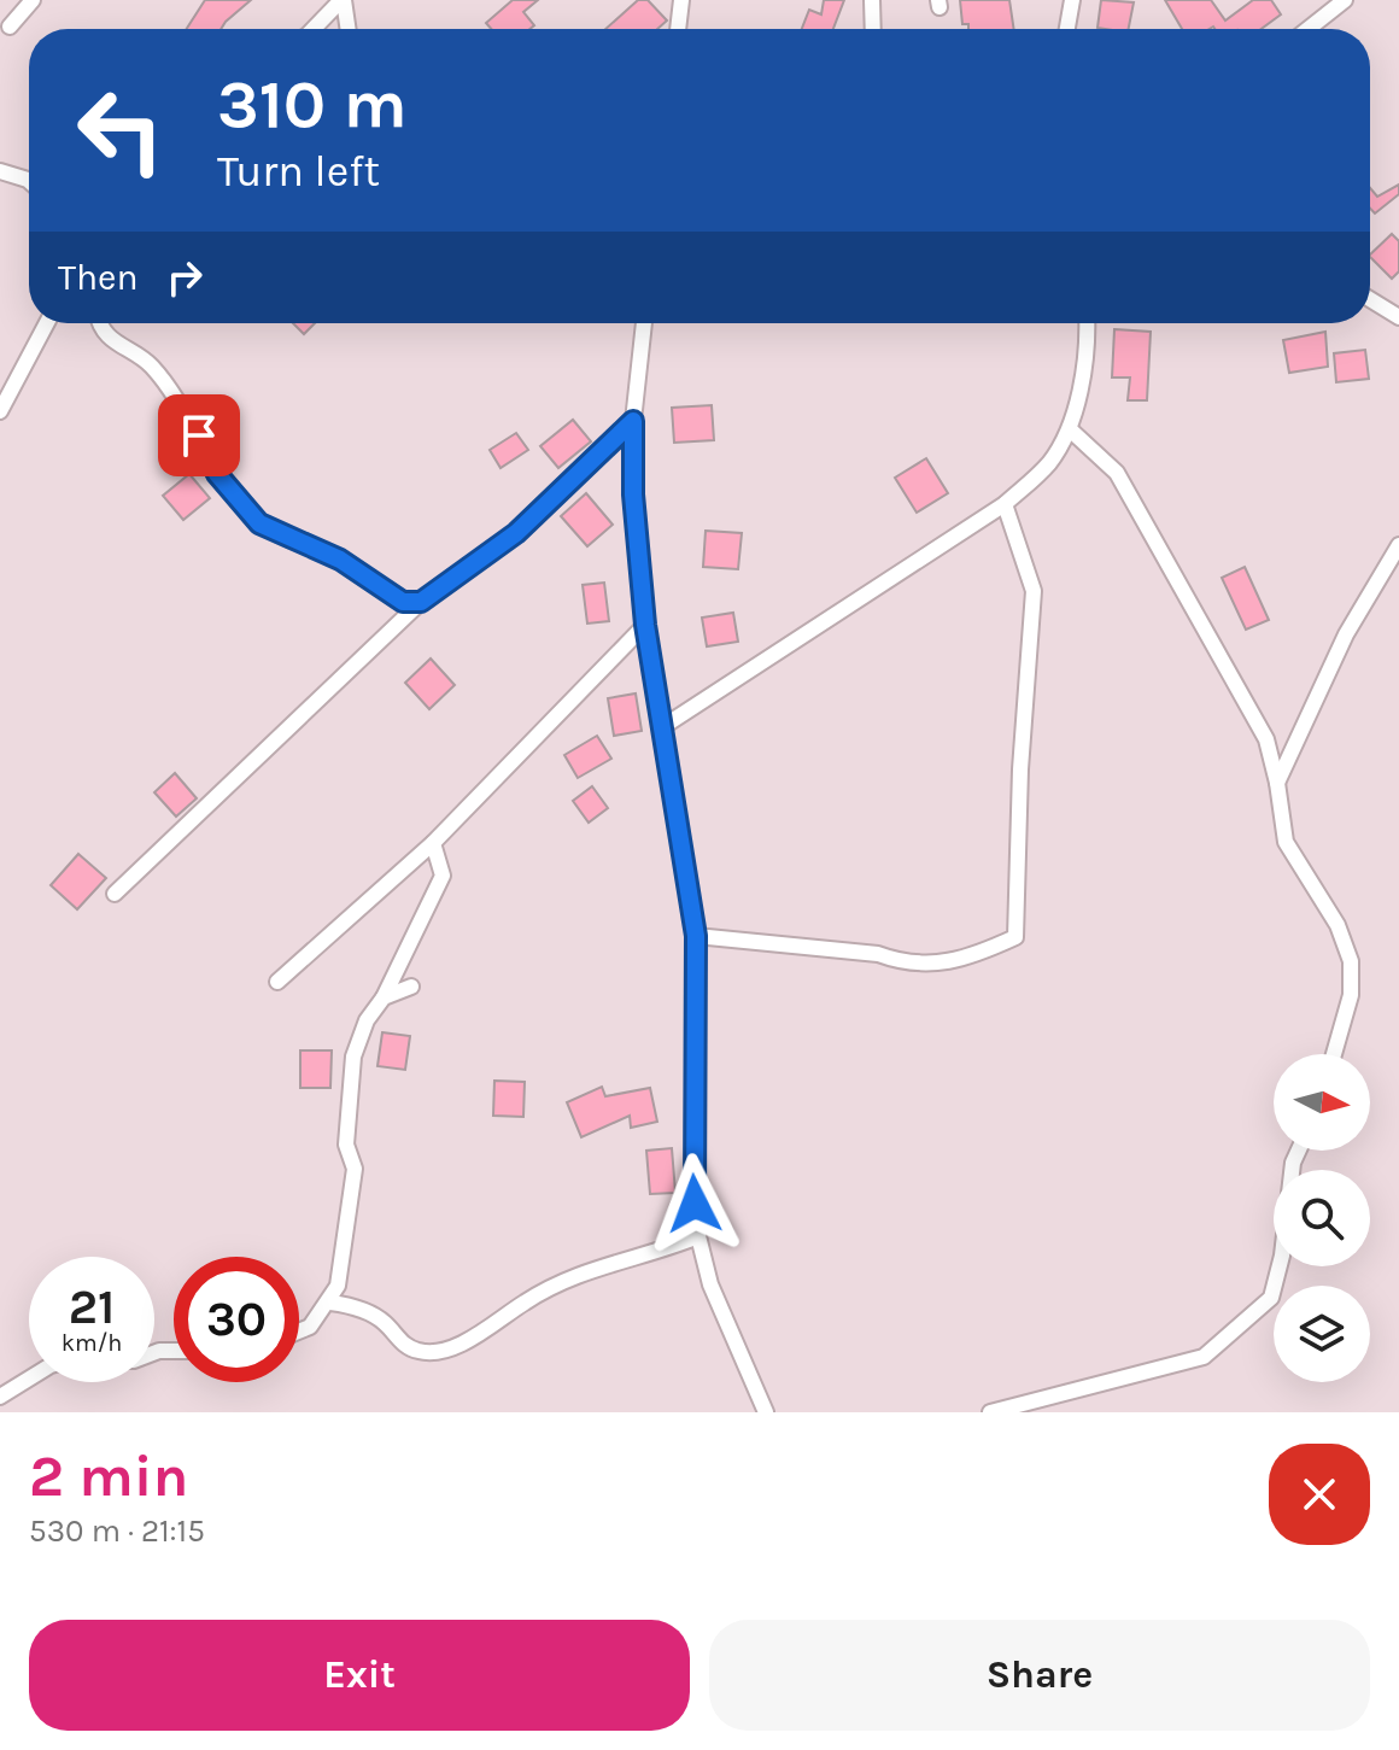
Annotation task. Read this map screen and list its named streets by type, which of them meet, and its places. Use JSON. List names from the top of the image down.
{
  "north": "right",
  "page": {
    "turn": ["310 m", "Turn left"],
    "then": "Then",
    "speed": "21 km/h",
    "limit": "30",
    "heading": ["2 min", "530 m · 21:15"],
    "buttons": ["Exit", "Share"]
  }
}
